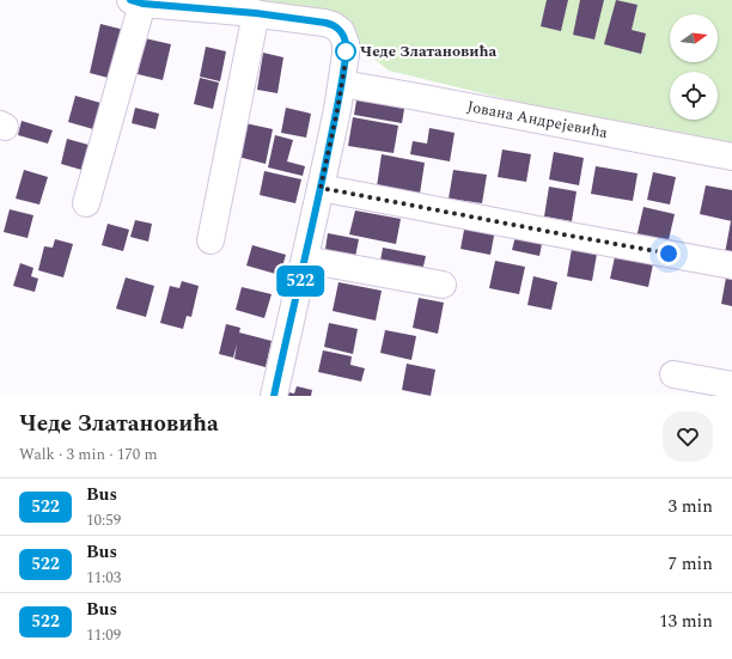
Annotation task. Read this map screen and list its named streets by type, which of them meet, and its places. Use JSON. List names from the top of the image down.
{
  "streets": {
    "street": ["Јована Андрејевића"]
  },
  "places": ["Чеде Златановића"],
  "lines": ["bus line 522"],
  "north": "right",
  "page": {
    "on_map": "522",
    "heading": ["Чеде Златановића", "Walk · 3 min · 170 m"],
    "list": [
      {
        "mark": "522",
        "name": "Bus",
        "note": "10:59",
        "value": "3 min"
      },
      {
        "mark": "522",
        "name": "Bus",
        "note": "11:03",
        "value": "7 min"
      },
      {
        "mark": "522",
        "name": "Bus",
        "note": "11:09",
        "value": "13 min"
      }
    ]
  }
}
